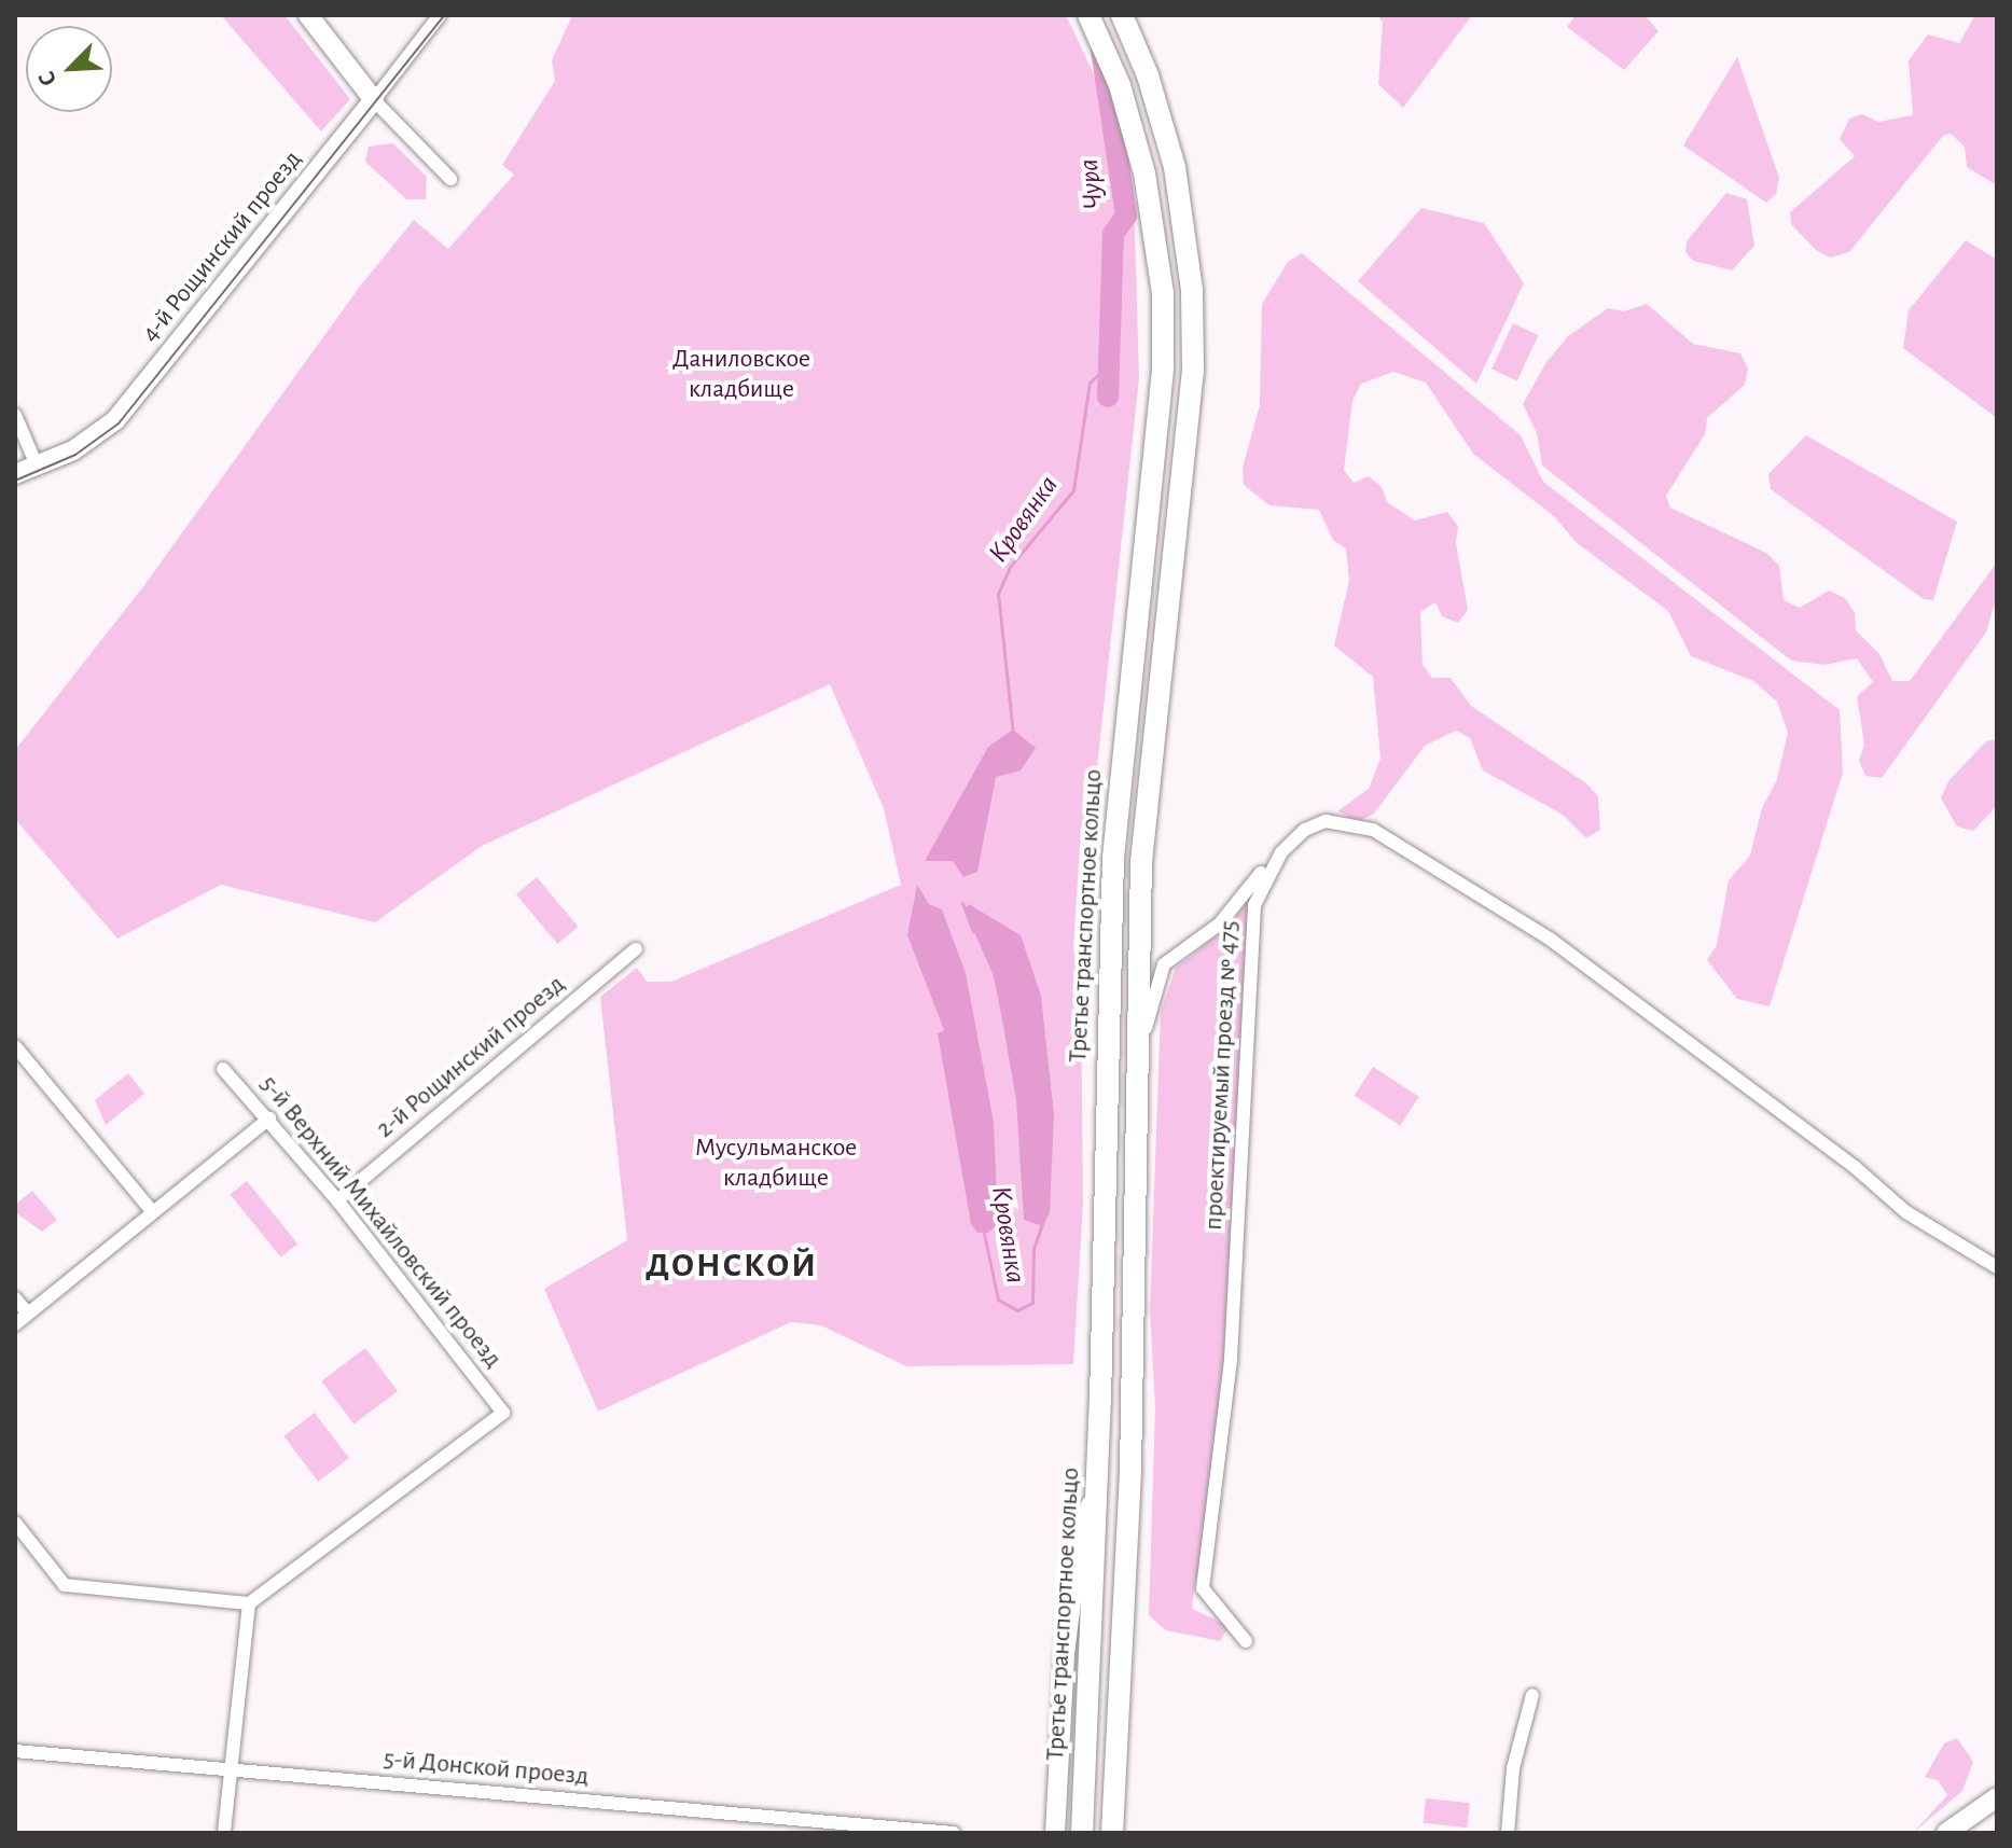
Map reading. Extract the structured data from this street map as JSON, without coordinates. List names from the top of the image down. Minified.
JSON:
{"streets":{"main road":["Третье транспортное кольцо"],"street":["4-й Рощинский проезд","2-й Рощинский проезд","проектируемый проезд № 475","5-й Верхний Михайловский проезд","5-й Донской проезд"]},"crossings":[["2-й Рощинский проезд","5-й Верхний Михайловский проезд"]],"districts":["ДОНСКОЙ"],"water":["Чура","Кровянка"],"parks":["Даниловское кладбище","Мусульманское кладбище"],"north":"bottom left"}
